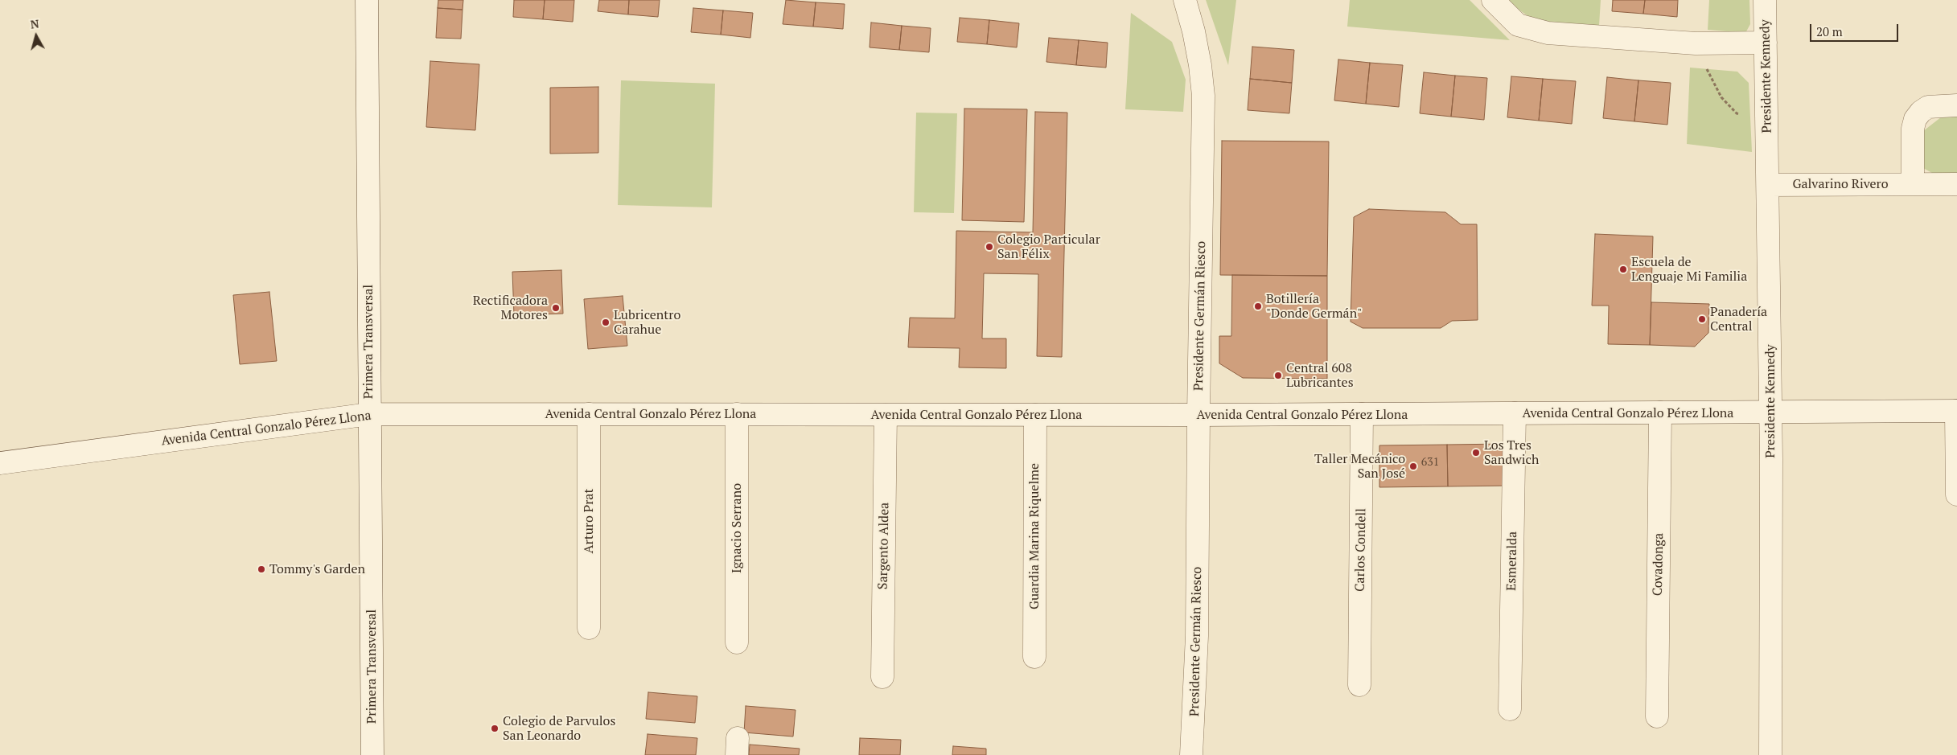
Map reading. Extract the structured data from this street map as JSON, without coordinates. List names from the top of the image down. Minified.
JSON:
{"streets":{"street":["Presidente Kennedy","Galvarino Rivero","Presidente Germán Riesco","Primera Transversal","Avenida Central Gonzalo Pérez Llona","Arturo Prat","Ignacio Serrano","Guardia Marina Riquelme","Sargento Aldea","Carlos Condell","Esmeralda","Covadonga"]},"crossings":[["Presidente Kennedy","Galvarino Rivero"],["Presidente Kennedy","Avenida Central Gonzalo Pérez Llona"],["Presidente Germán Riesco","Avenida Central Gonzalo Pérez Llona"],["Primera Transversal","Avenida Central Gonzalo Pérez Llona"],["Avenida Central Gonzalo Pérez Llona","Arturo Prat"],["Avenida Central Gonzalo Pérez Llona","Ignacio Serrano"],["Avenida Central Gonzalo Pérez Llona","Guardia Marina Riquelme"],["Avenida Central Gonzalo Pérez Llona","Sargento Aldea"],["Avenida Central Gonzalo Pérez Llona","Carlos Condell"],["Avenida Central Gonzalo Pérez Llona","Esmeralda"],["Avenida Central Gonzalo Pérez Llona","Covadonga"]],"places":["Colegio Particular San Félix","Escuela de Lenguaje Mi Familia","Botillería \"Donde Germán\"","Rectificadora Motores","Panadería Central","Lubricentro Carahue","Central 608 Lubricantes","Los Tres Sandwich","Taller Mecánico San José","Tommy's Garden","Colegio de Parvulos San Leonardo"],"house_numbers":["631"],"scale_bar":"20 m","north":"top"}
